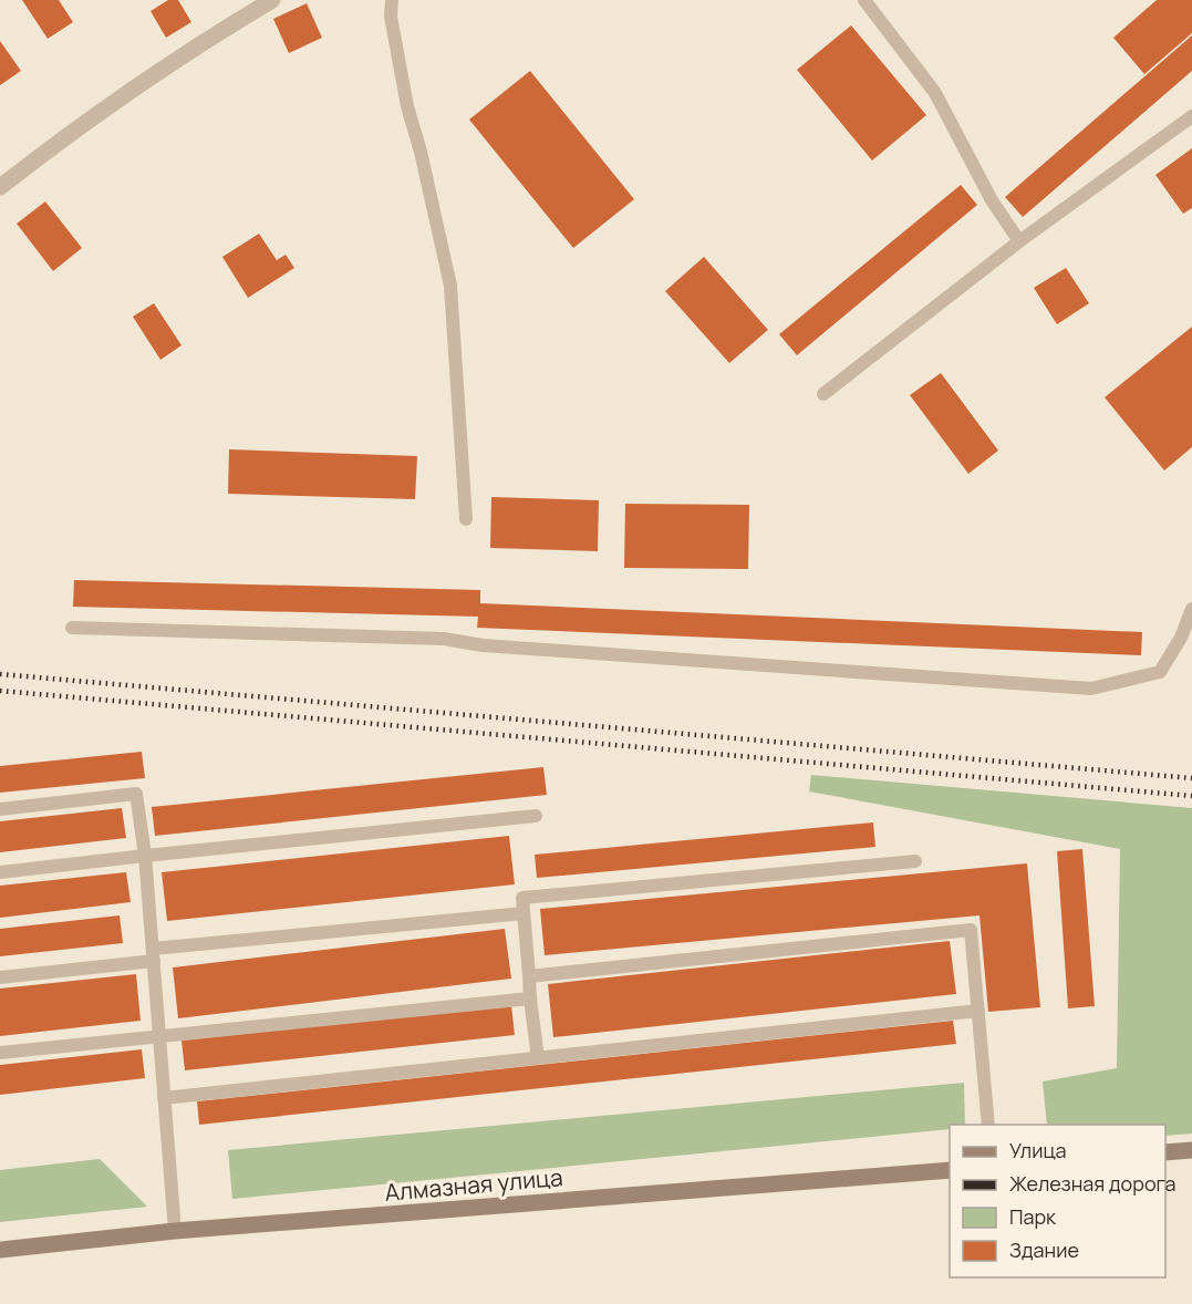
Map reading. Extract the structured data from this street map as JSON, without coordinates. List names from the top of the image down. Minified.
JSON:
{"streets":{"street":["Алмазная улица"]},"legend":["Улица","Железная дорога","Парк","Здание"]}
